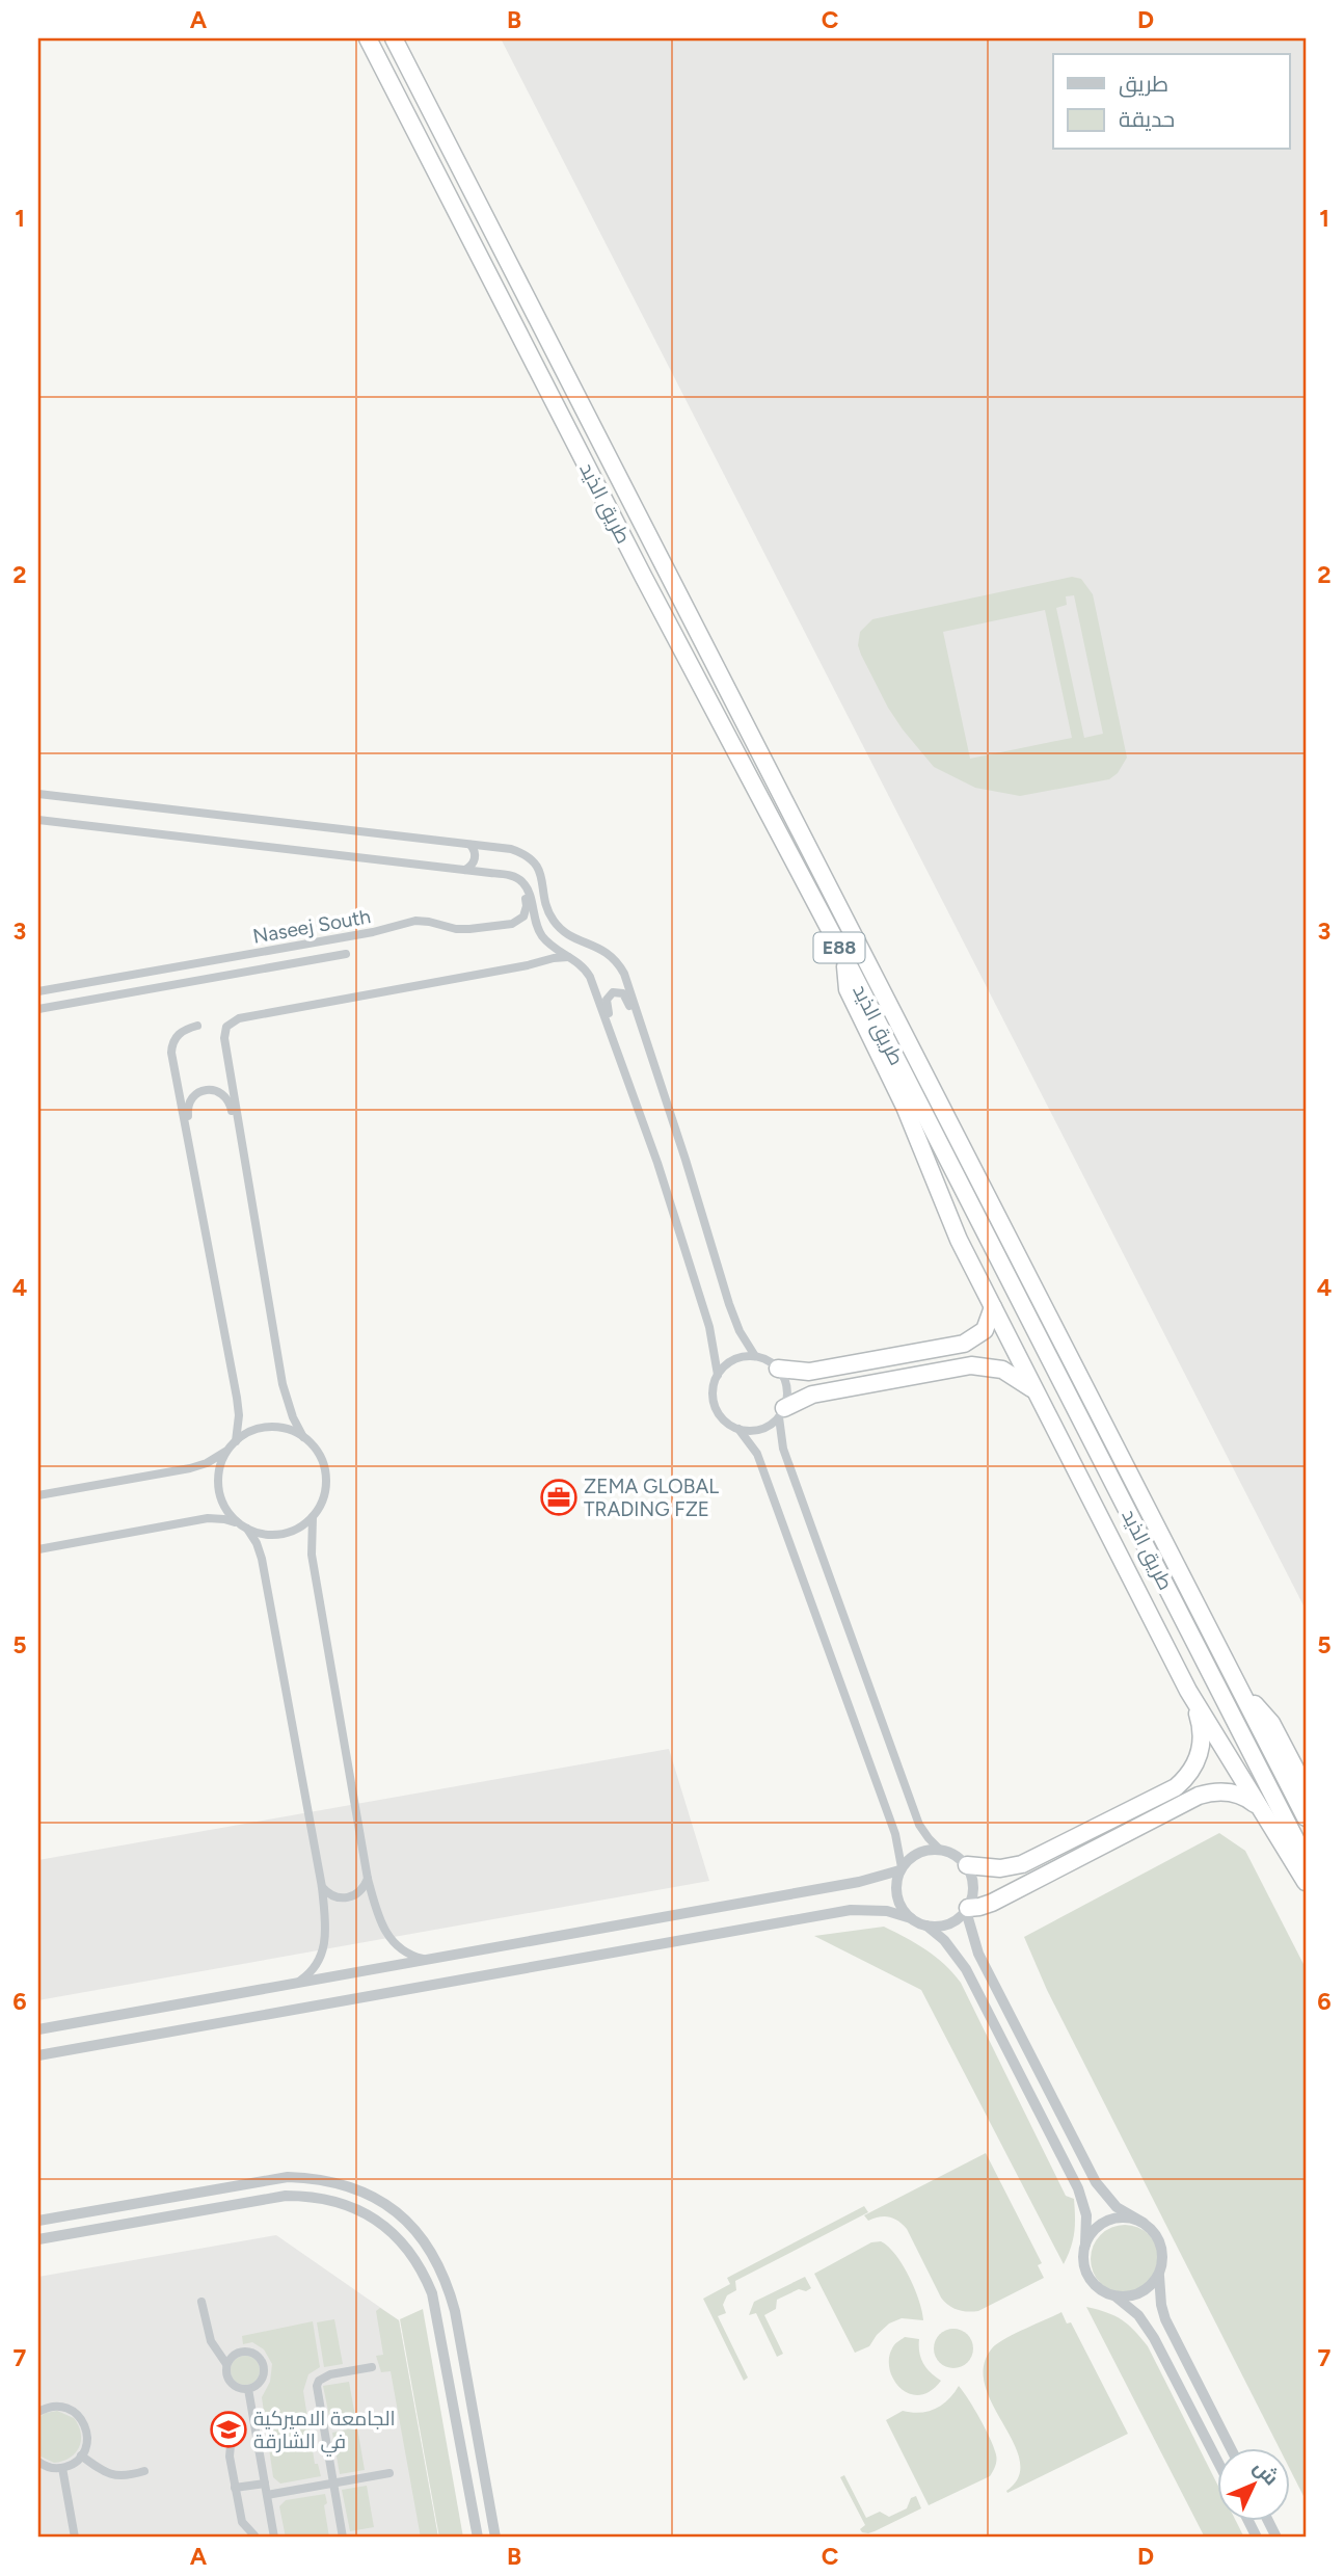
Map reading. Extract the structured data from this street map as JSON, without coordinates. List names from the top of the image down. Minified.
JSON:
{"streets":{"highway":["طريق الذيد","E88"],"street":["Naseej South"]},"places":{"office":["ZEMA GLOBAL TRADING FZE"],"school or university":["الجامعة الاميركية في الشارقة"]},"legend":["طريق","حديقة"],"north":"top right","grid":{"columns":["A","B","C","D"],"rows":["1","2","3","4","5","6","7"]}}
